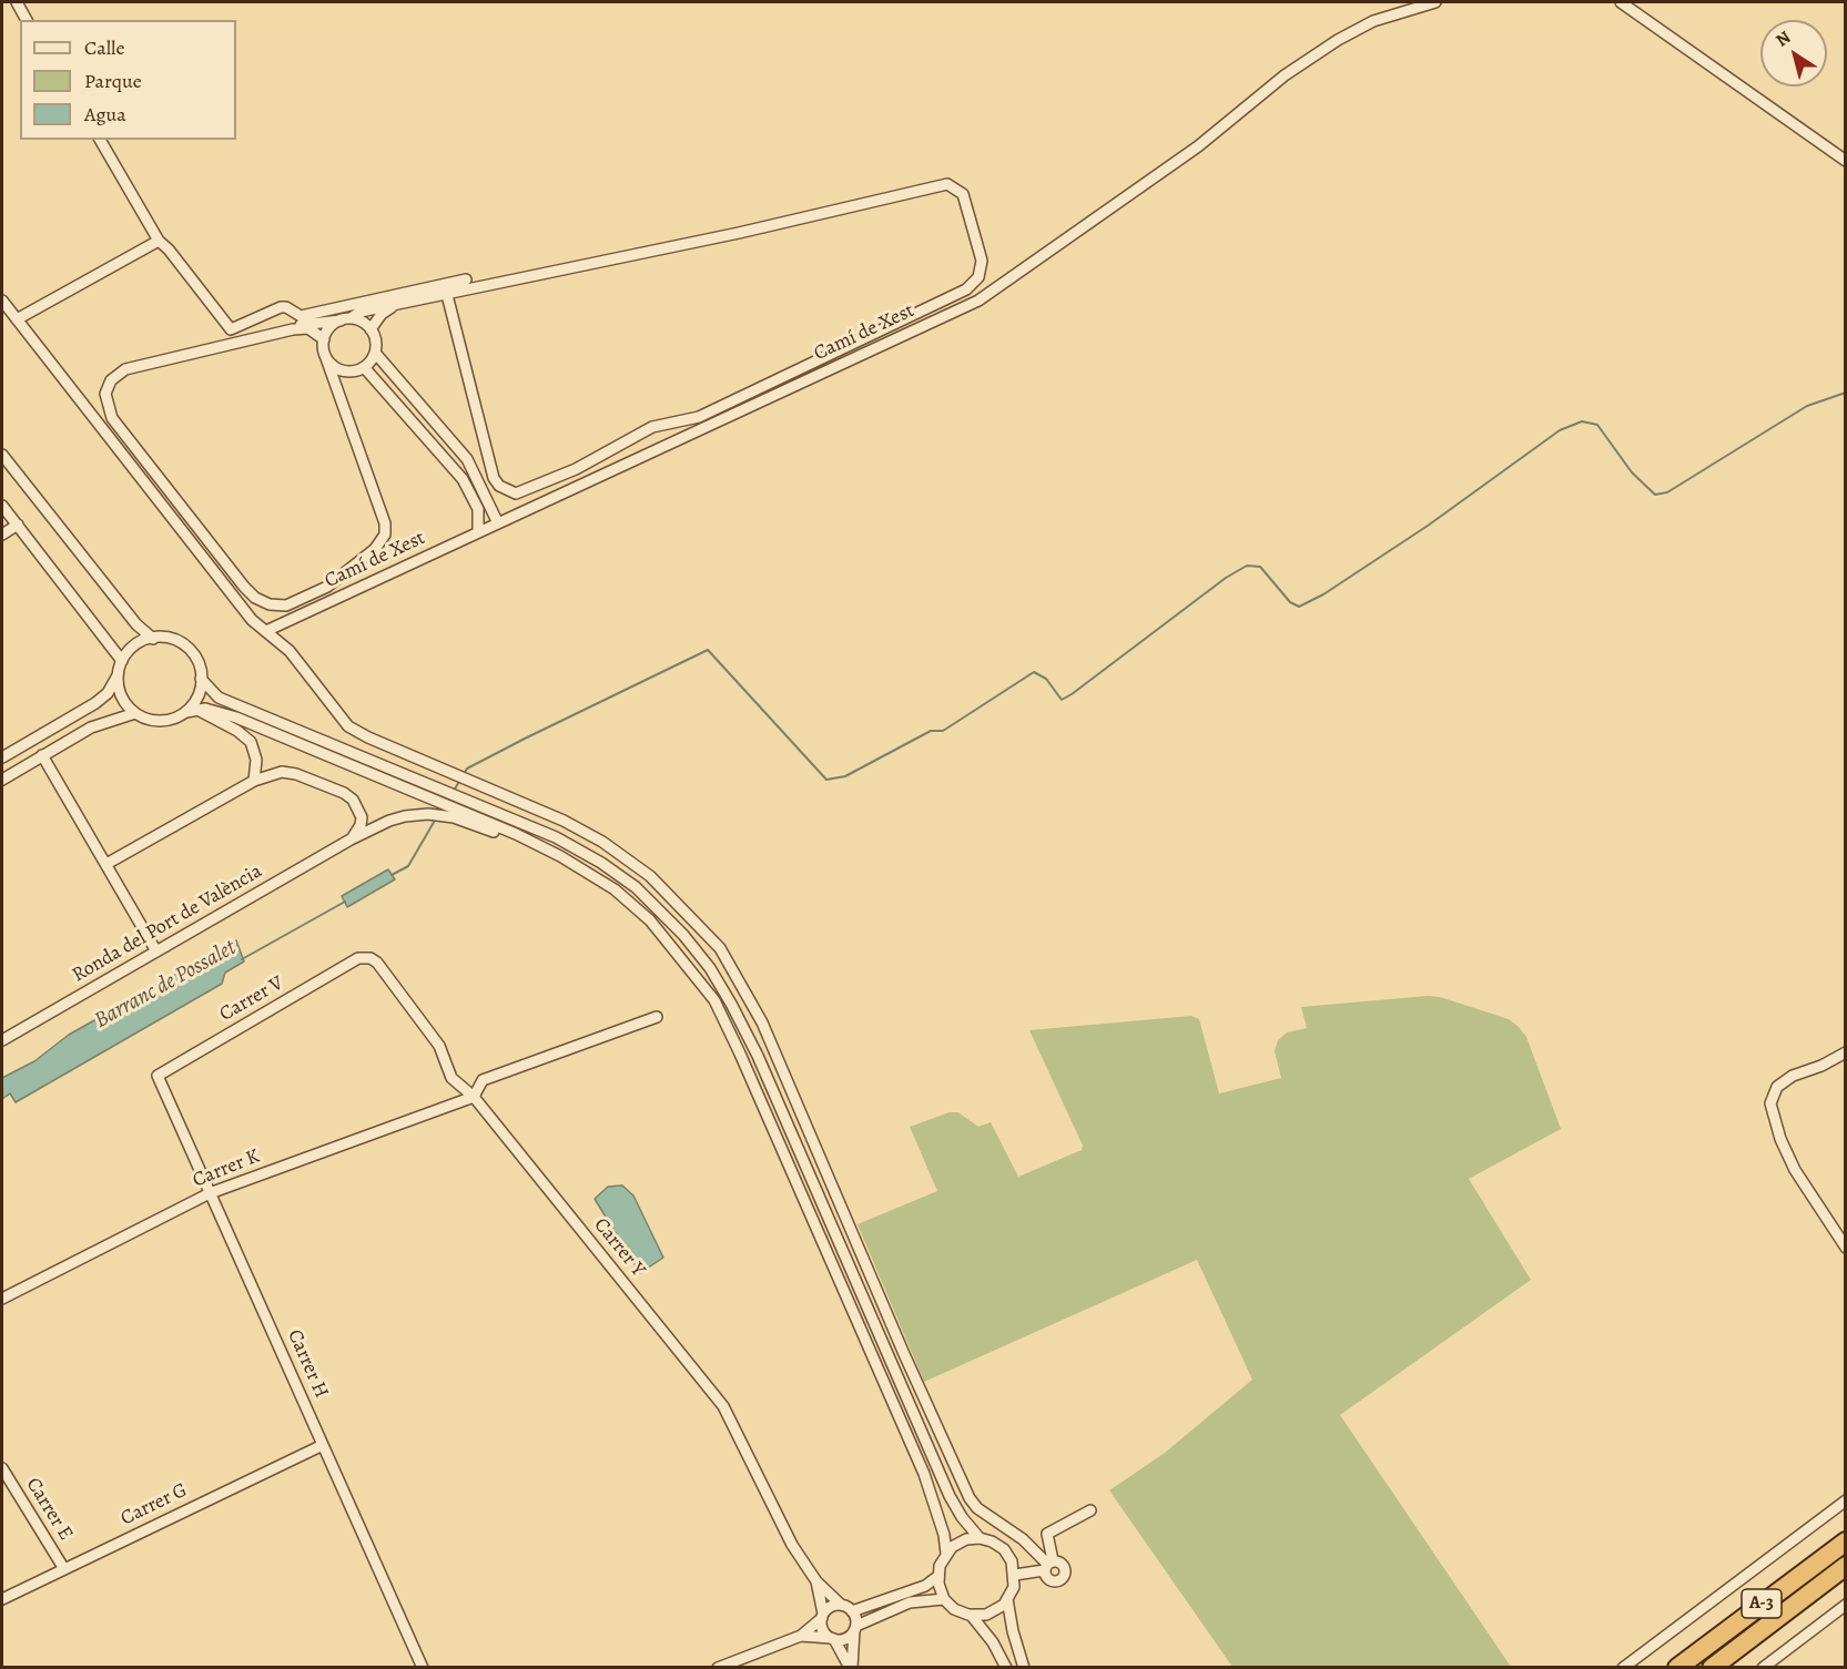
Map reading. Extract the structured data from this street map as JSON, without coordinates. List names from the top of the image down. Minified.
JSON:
{"streets":{"highway":["A-3"],"street":["Camí de Xest","Ronda del Port de València","Carrer V","Carrer K","Carrer Y","Carrer H","Carrer G","Carrer E"]},"crossings":[["Carrer V","Carrer Y"],["Carrer V","Carrer H"],["Carrer K","Carrer Y"],["Carrer K","Carrer H"],["Carrer H","Carrer G"],["Carrer G","Carrer E"]],"water":["Barranc de Possalet"],"legend":["Calle","Parque","Agua"],"north":"top left"}
